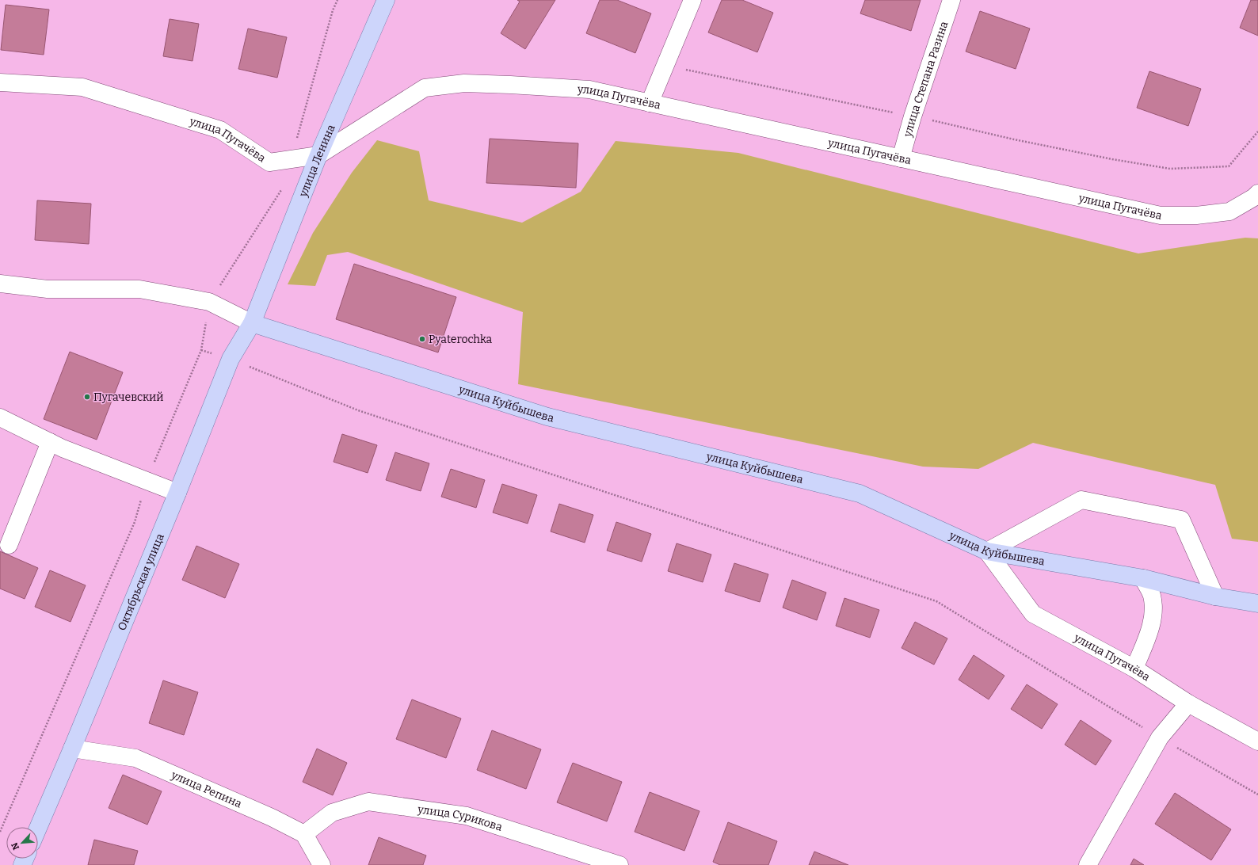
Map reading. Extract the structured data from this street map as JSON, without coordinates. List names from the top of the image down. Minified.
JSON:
{"streets":{"main road":["улица Ленина","улица Куйбышева","Октябрьская улица"],"street":["улица Степана Разина","улица Пугачёва","улица Репина","улица Сурикова"]},"crossings":[["улица Степана Разина","улица Пугачёва"],["улица Пугачёва","улица Ленина"],["улица Пугачёва","улица Куйбышева"],["улица Ленина","улица Куйбышева"],["улица Ленина","Октябрьская улица"],["улица Куйбышева","Октябрьская улица"],["Октябрьская улица","улица Репина"],["улица Репина","улица Сурикова"]],"places":["Pyaterochka","Пугачевский"],"north":"bottom left"}
